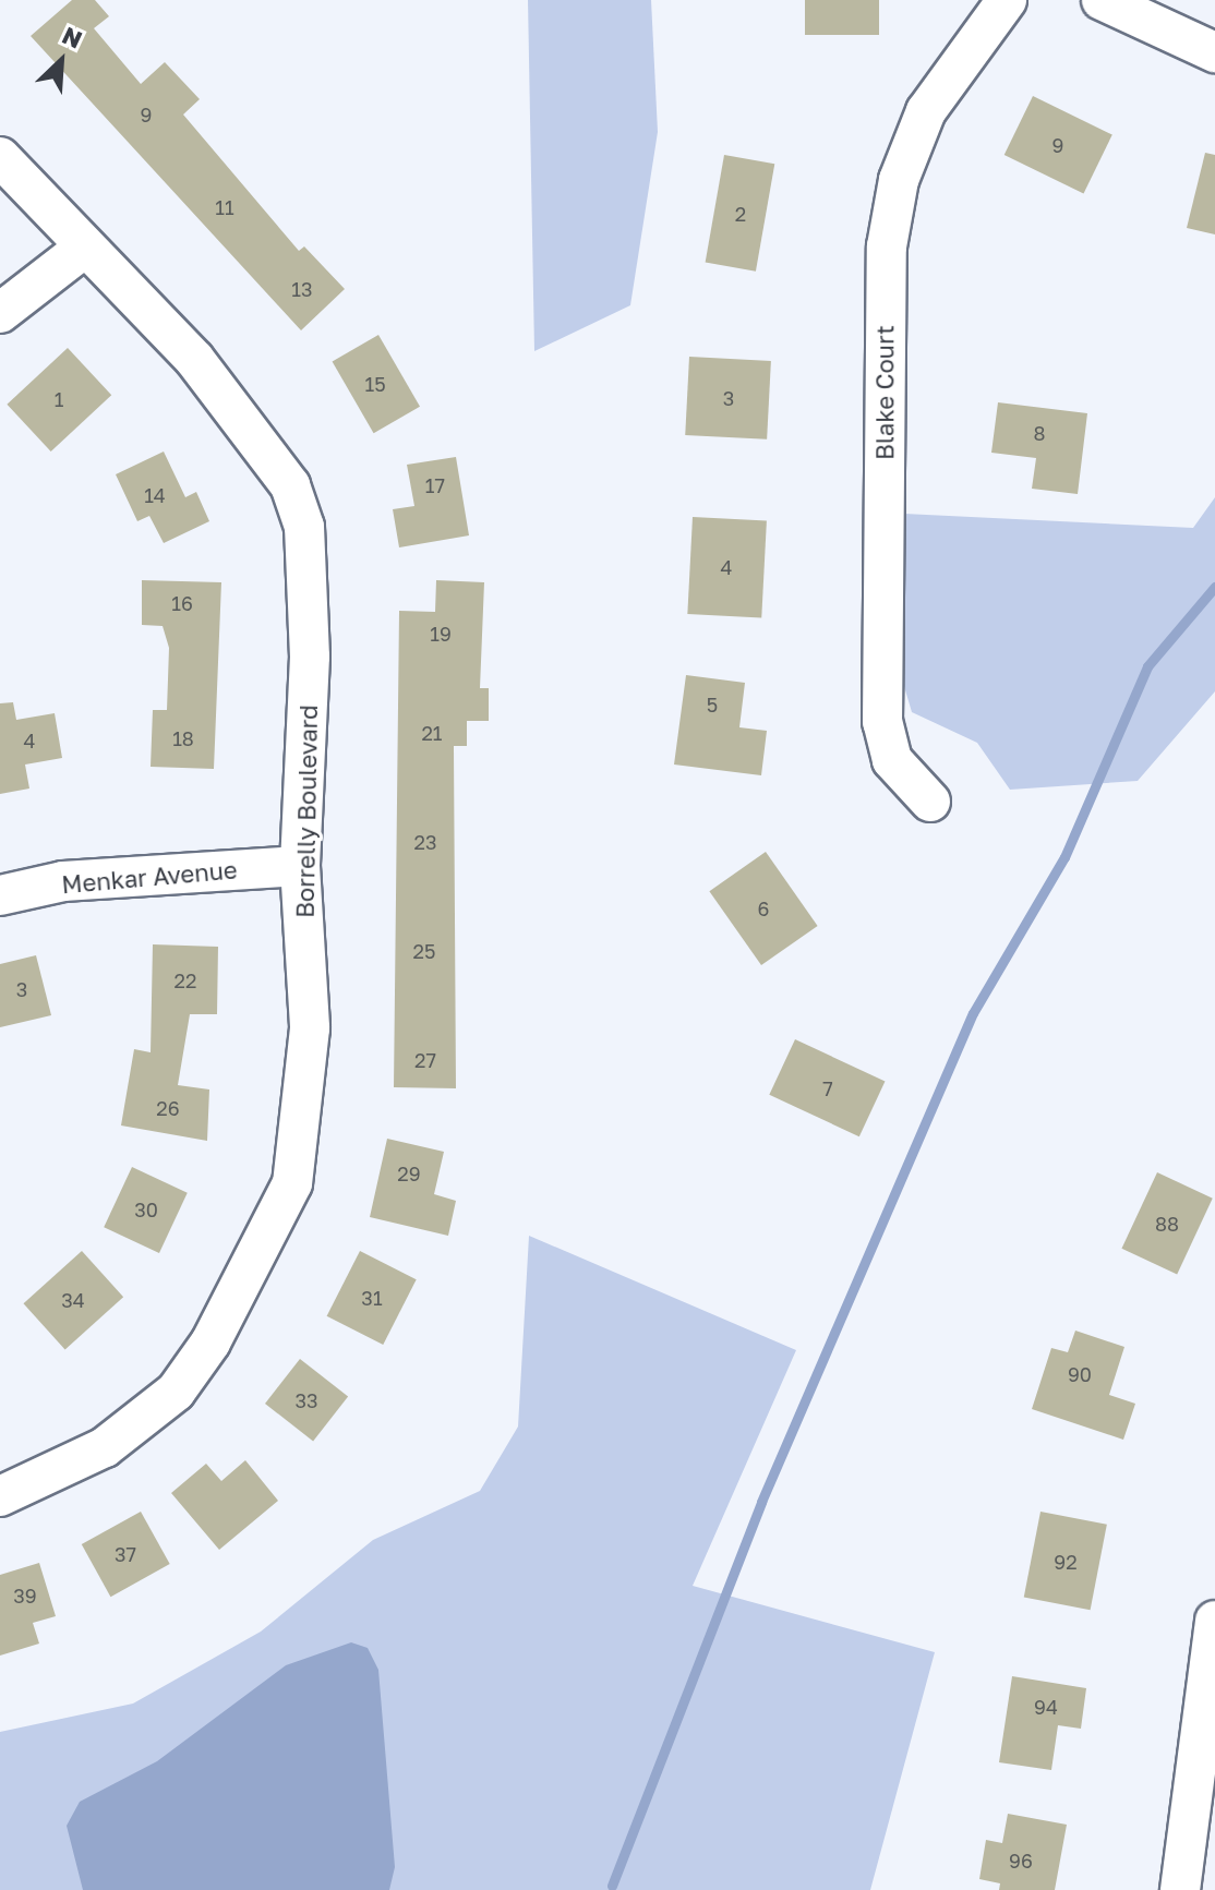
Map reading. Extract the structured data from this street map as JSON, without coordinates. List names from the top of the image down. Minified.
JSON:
{"streets":{"street":["Blake Court","Borrelly Boulevard","Menkar Avenue"]},"crossings":[["Borrelly Boulevard","Menkar Avenue"]],"house_numbers":["9","9","11","2","13","15","3","1","8","17","14","4","16","19","5","21","18","4","23","6","25","22","3","27","7","26","29","30","88","31","34","90","33","37","92","39","94","96"],"north":"top right"}
